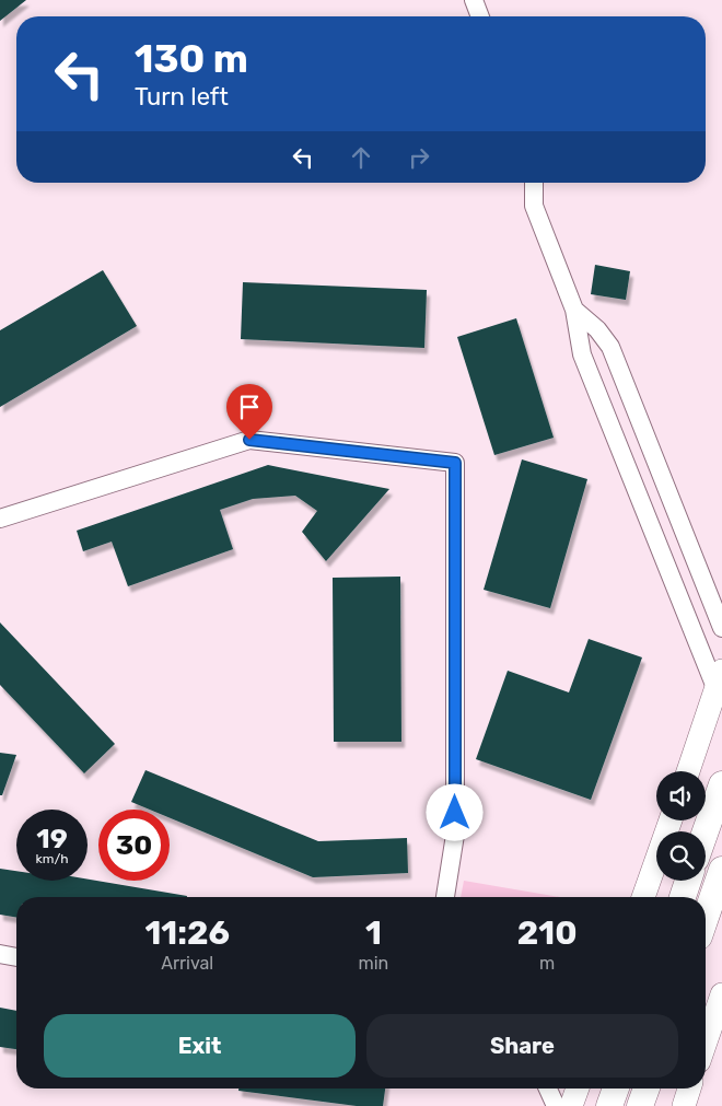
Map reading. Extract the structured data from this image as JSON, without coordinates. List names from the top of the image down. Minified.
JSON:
{"page":{"turn":["130 m","Turn left"],"speed":"19 km/h","limit":"30","eta":["11:26","Arrival","1","min","210","m"],"buttons":["Exit","Share"]}}
